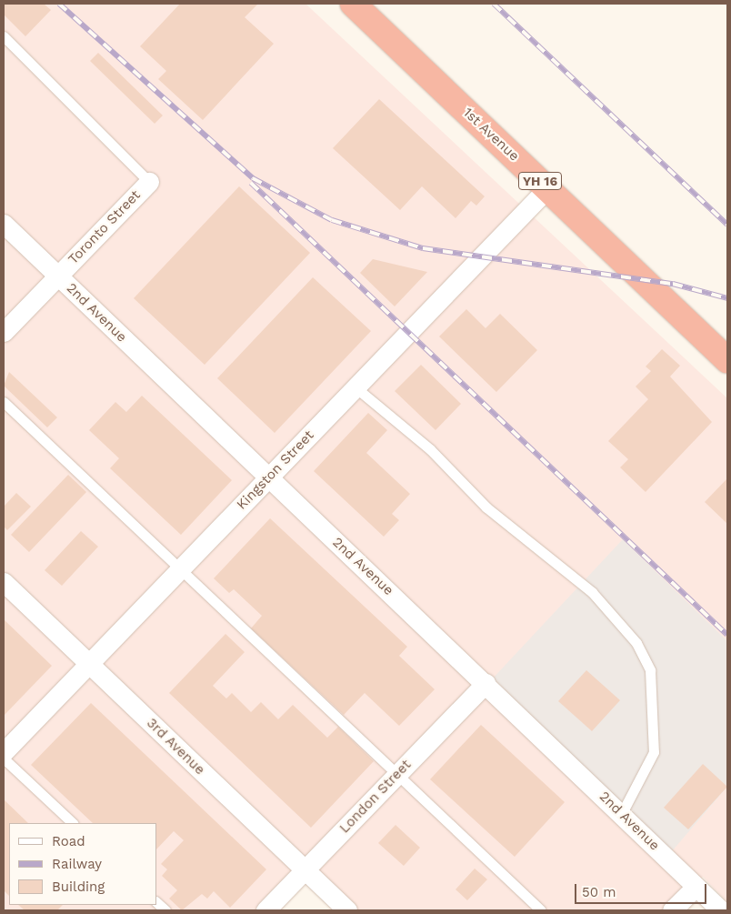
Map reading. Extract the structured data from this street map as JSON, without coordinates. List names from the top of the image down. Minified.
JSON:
{"streets":{"highway":["1st Avenue","YH 16"],"street":["Toronto Street","2nd Avenue","Kingston Street","3rd Avenue","London Street"]},"crossings":[["1st Avenue","Kingston Street"],["Toronto Street","2nd Avenue"],["2nd Avenue","Kingston Street"],["2nd Avenue","London Street"],["Kingston Street","3rd Avenue"],["3rd Avenue","London Street"]],"legend":["Road","Railway","Building"],"scale_bar":"50 m"}
